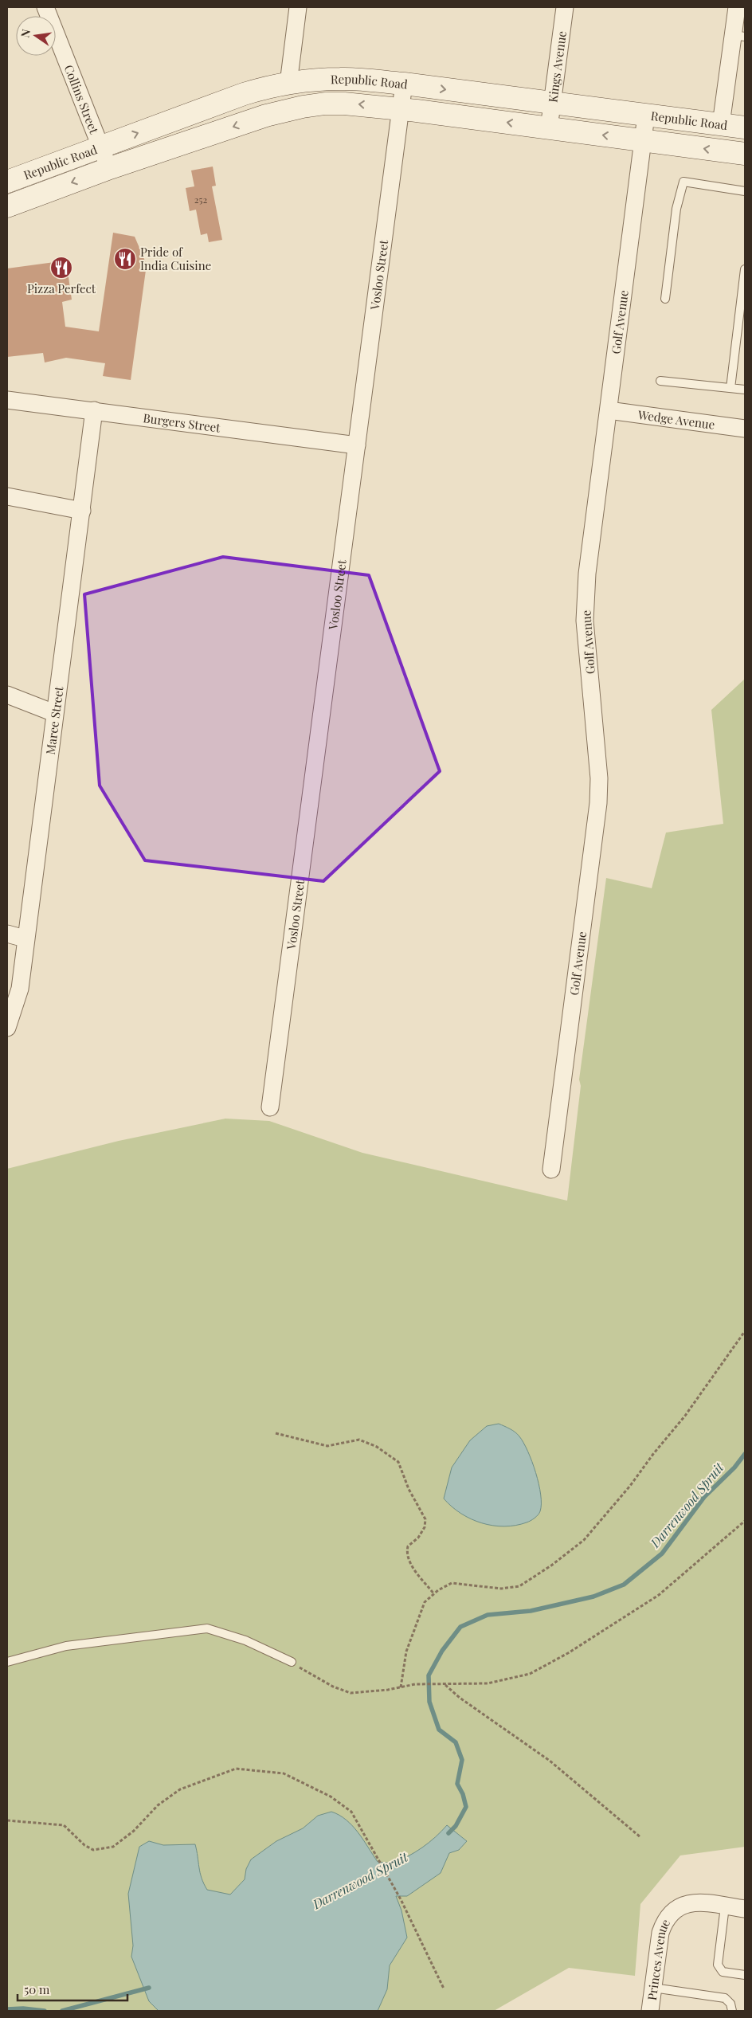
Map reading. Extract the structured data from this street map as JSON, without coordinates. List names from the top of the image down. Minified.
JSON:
{"streets":{"main road":["Republic Road"],"street":["Kings Avenue","Collins Street","Vosloo Street","Golf Avenue","Wedge Avenue","Burgers Street","Maree Street","Princes Avenue"]},"crossings":[["Kings Avenue","Republic Road"],["Republic Road","Collins Street"],["Republic Road","Vosloo Street"],["Republic Road","Golf Avenue"],["Vosloo Street","Burgers Street"],["Golf Avenue","Wedge Avenue"],["Burgers Street","Maree Street"]],"water":["Darrenwood Spruit"],"places":{"restaurant":["Pride of India Cuisine","Pizza Perfect"]},"house_numbers":["252"],"scale_bar":"50 m","north":"left"}
